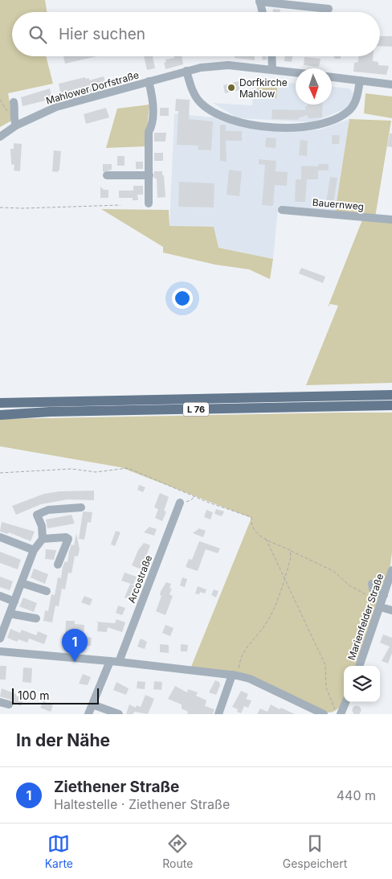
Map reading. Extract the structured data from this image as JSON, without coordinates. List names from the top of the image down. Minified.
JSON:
{"streets":{"main road":["L 76"],"street":["Mahlower Dorfstraße","Bauernweg","Arcostraße","Marienfelder Straße"]},"places":["Dorfkirche Mahlow"],"scale_bar":"100 m","north":"bottom","page":{"search":"Hier suchen","pins":"1","scale":"100 m","heading":"In der Nähe","list":[{"mark":"1","name":"Ziethener Straße","note":"Haltestelle · Ziethener Straße","value":"440 m"}],"nav":["Karte","Route","Gespeichert"]}}
